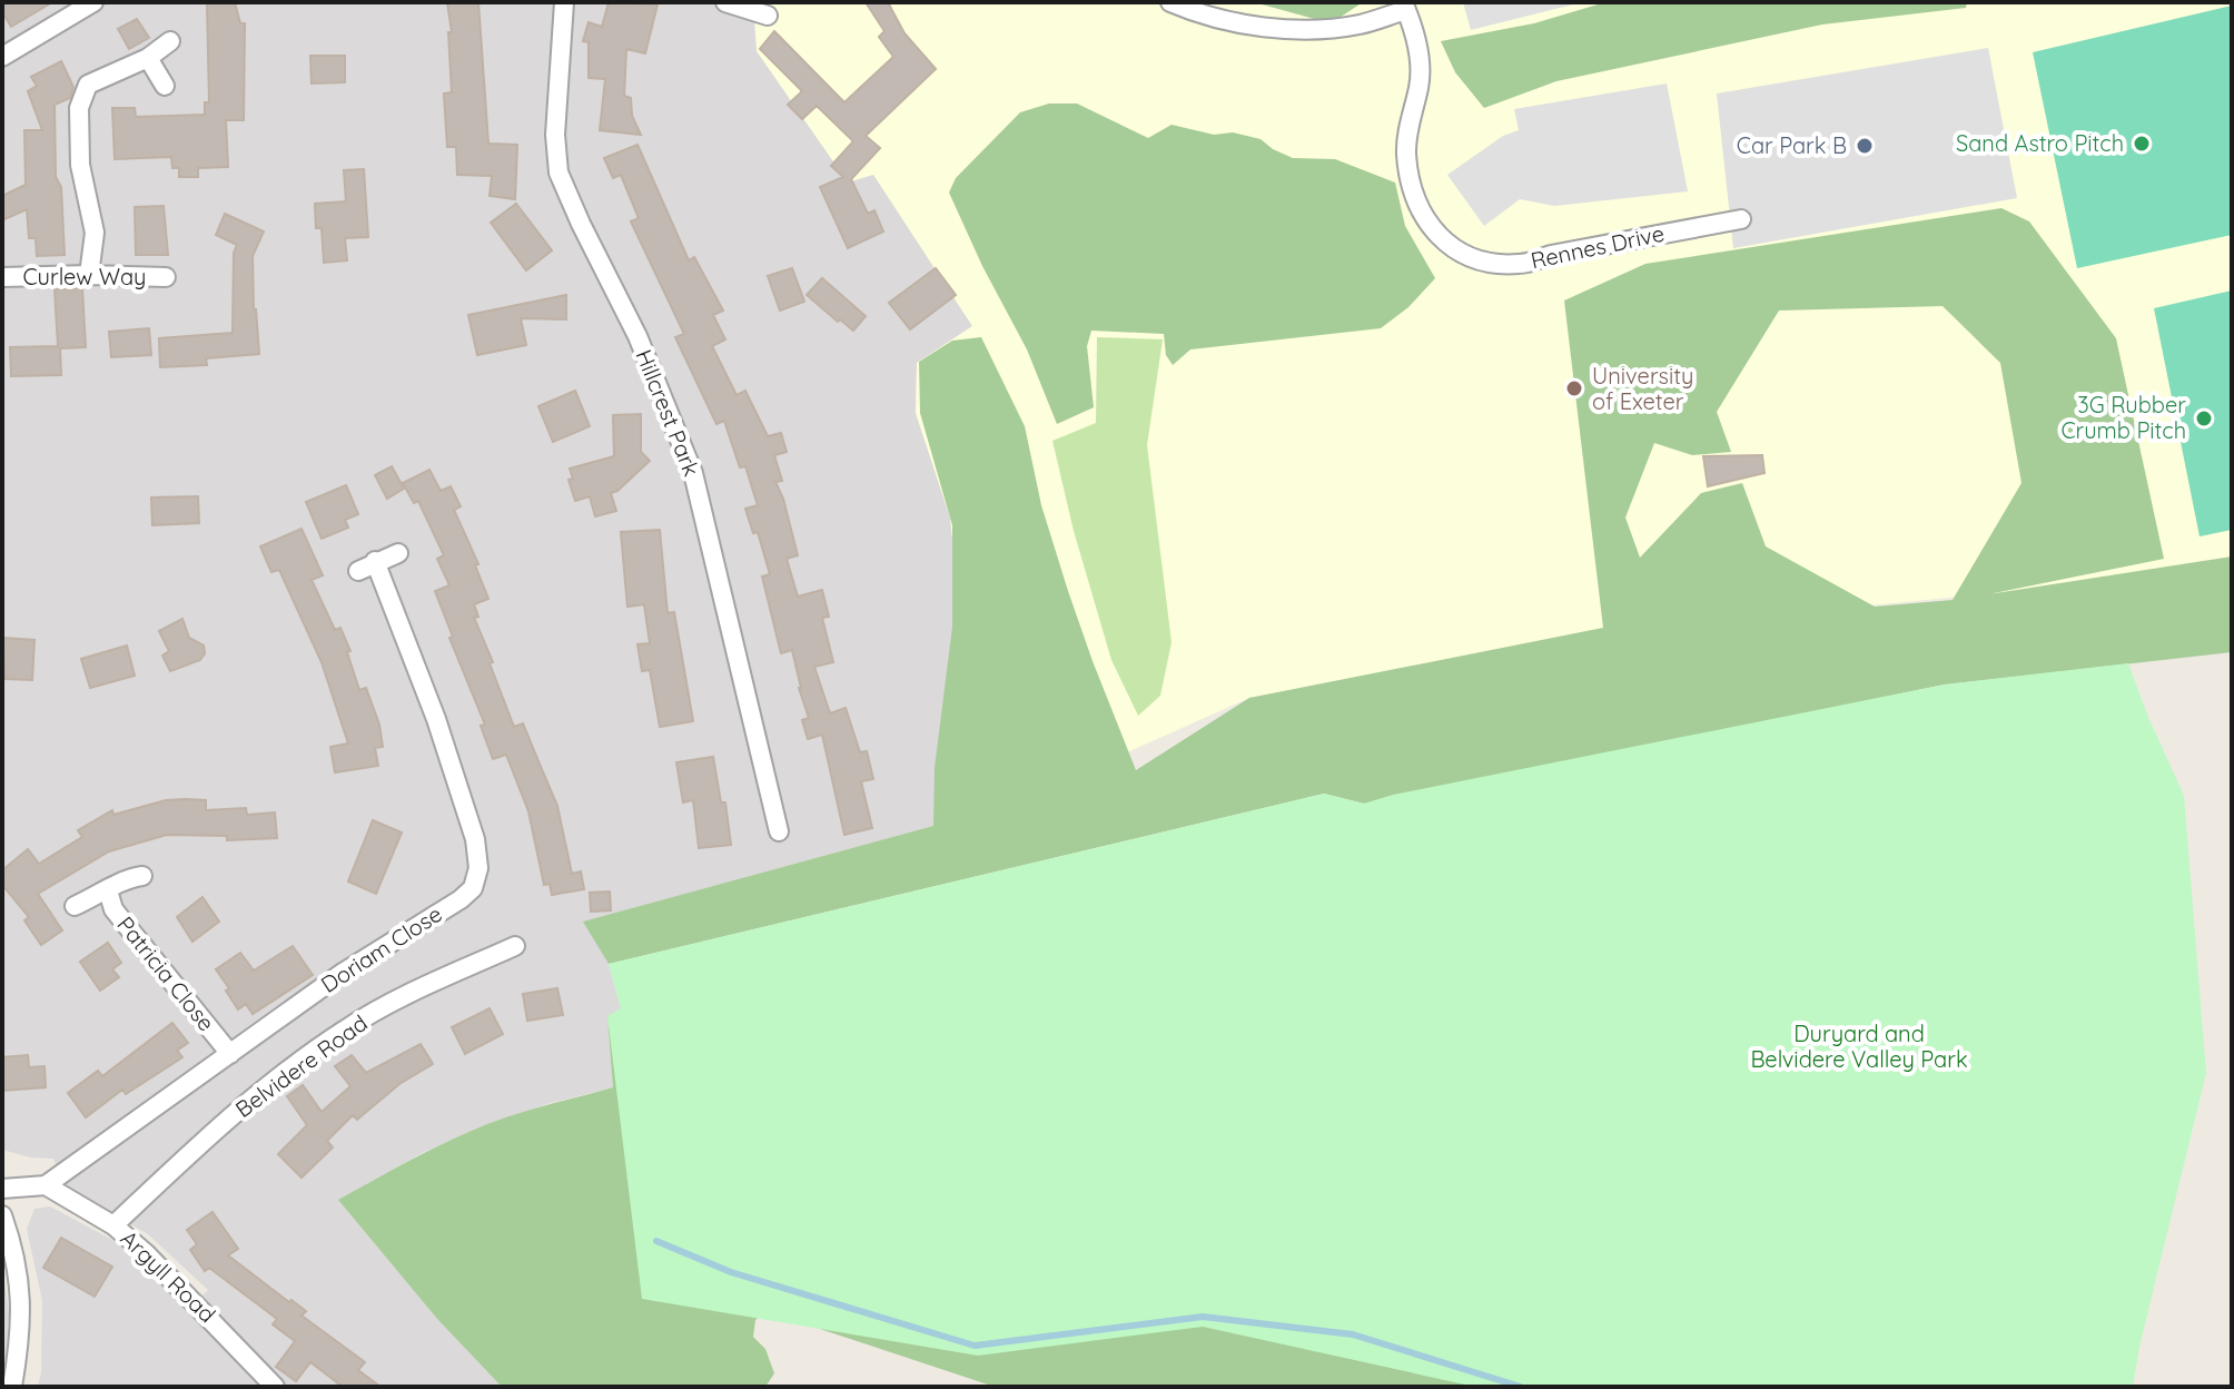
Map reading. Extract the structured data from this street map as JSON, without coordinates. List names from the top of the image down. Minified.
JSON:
{"streets":{"street":["Rennes Drive","Curlew Way","Hillcrest Park","Doriam Close","Patricia Close","Belvidere Road","Argyll Road"]},"crossings":[["Doriam Close","Patricia Close"],["Doriam Close","Argyll Road"],["Belvidere Road","Argyll Road"]],"parks":["Duryard and Belvidere Valley Park"],"places":["Sand Astro Pitch","Car Park B","University of Exeter","3G Rubber Crumb Pitch"]}
